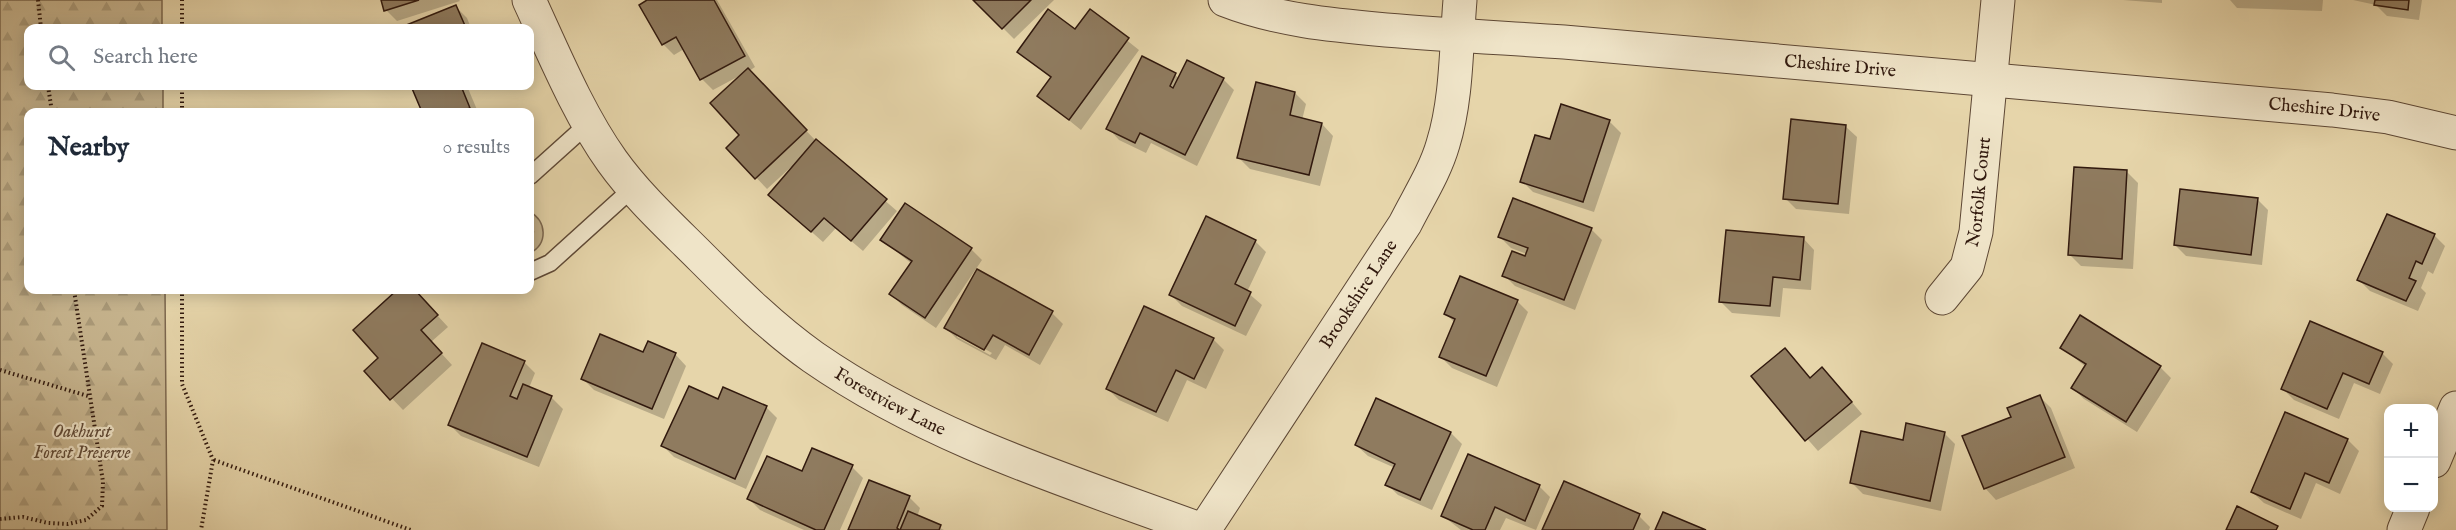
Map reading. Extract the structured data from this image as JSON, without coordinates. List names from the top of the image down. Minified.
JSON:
{"streets":{"street":["Cheshire Drive","Norfolk Court","Brookshire Lane","Forestview Lane"]},"crossings":[["Cheshire Drive","Norfolk Court"],["Cheshire Drive","Brookshire Lane"],["Brookshire Lane","Forestview Lane"]],"parks":["Oakhurst Forest Preserve"],"page":{"search":"Search here","heading":["Nearby","0 results"],"map_buttons":["+","−"]}}
